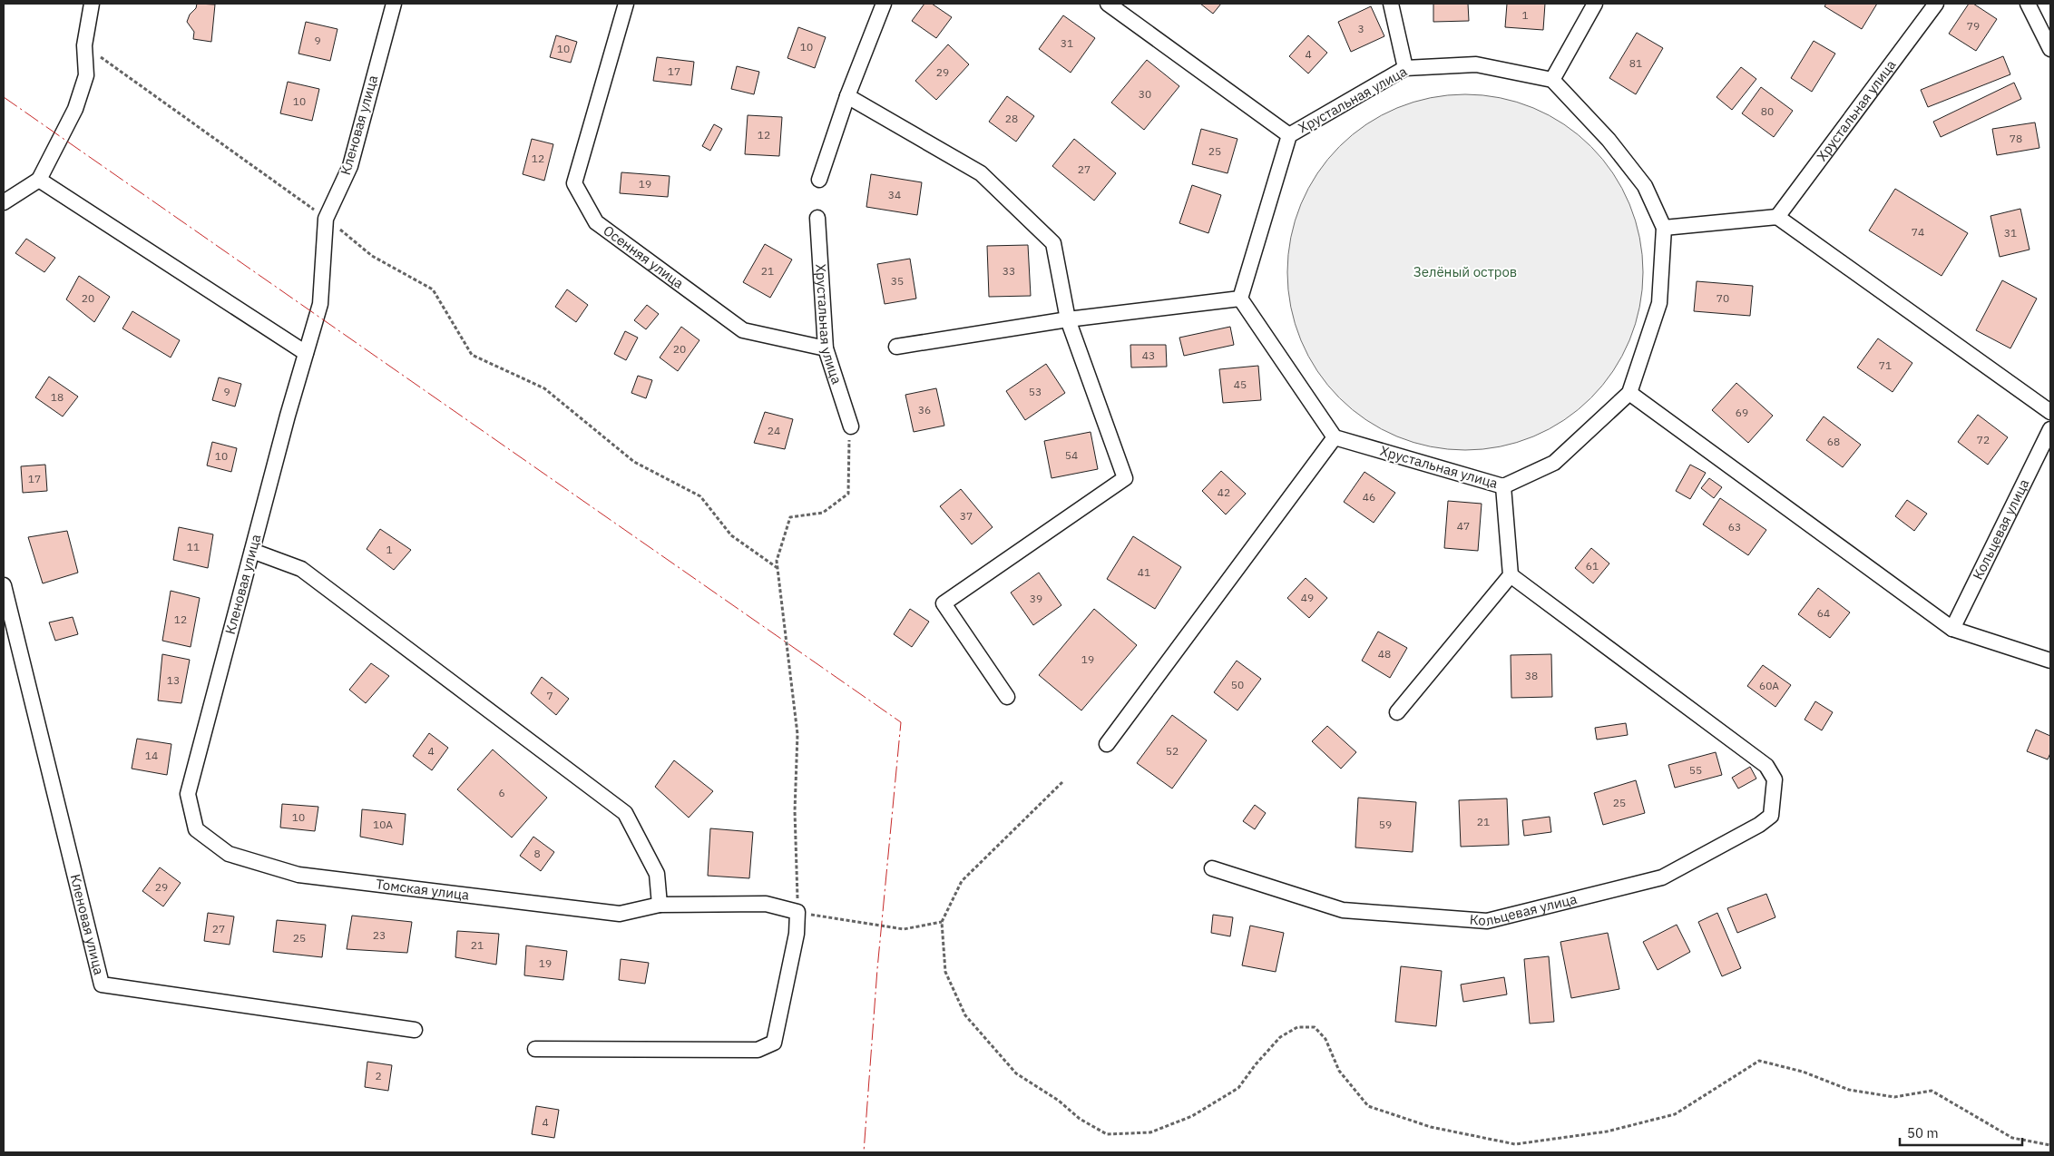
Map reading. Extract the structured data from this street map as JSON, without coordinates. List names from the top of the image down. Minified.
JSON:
{"streets":{"street":["Хрустальная улица","Кленовая улица","Осенняя улица","Кольцевая улица","Томская улица"]},"crossings":[["Хрустальная улица","Осенняя улица"],["Кленовая улица","Томская улица"]],"parks":["Зелёный остров"],"house_numbers":["1","79","3","9","31","10","10","4","81","17","29","30","10","80","28","12","78","25","12","27","19","34","74","31","21","33","35","20","70","20","43","71","45","9","53","18","36","69","24","72","68","54","10","17","42","46","37","47","63","11","1","61","41","49","39","64","12","48","19","38","13","50","60А","7","4","52","14","55","6","25","10","21","10А","59","8","29","27","23","25","21","19","2","4"],"scale_bar":"50 m"}
